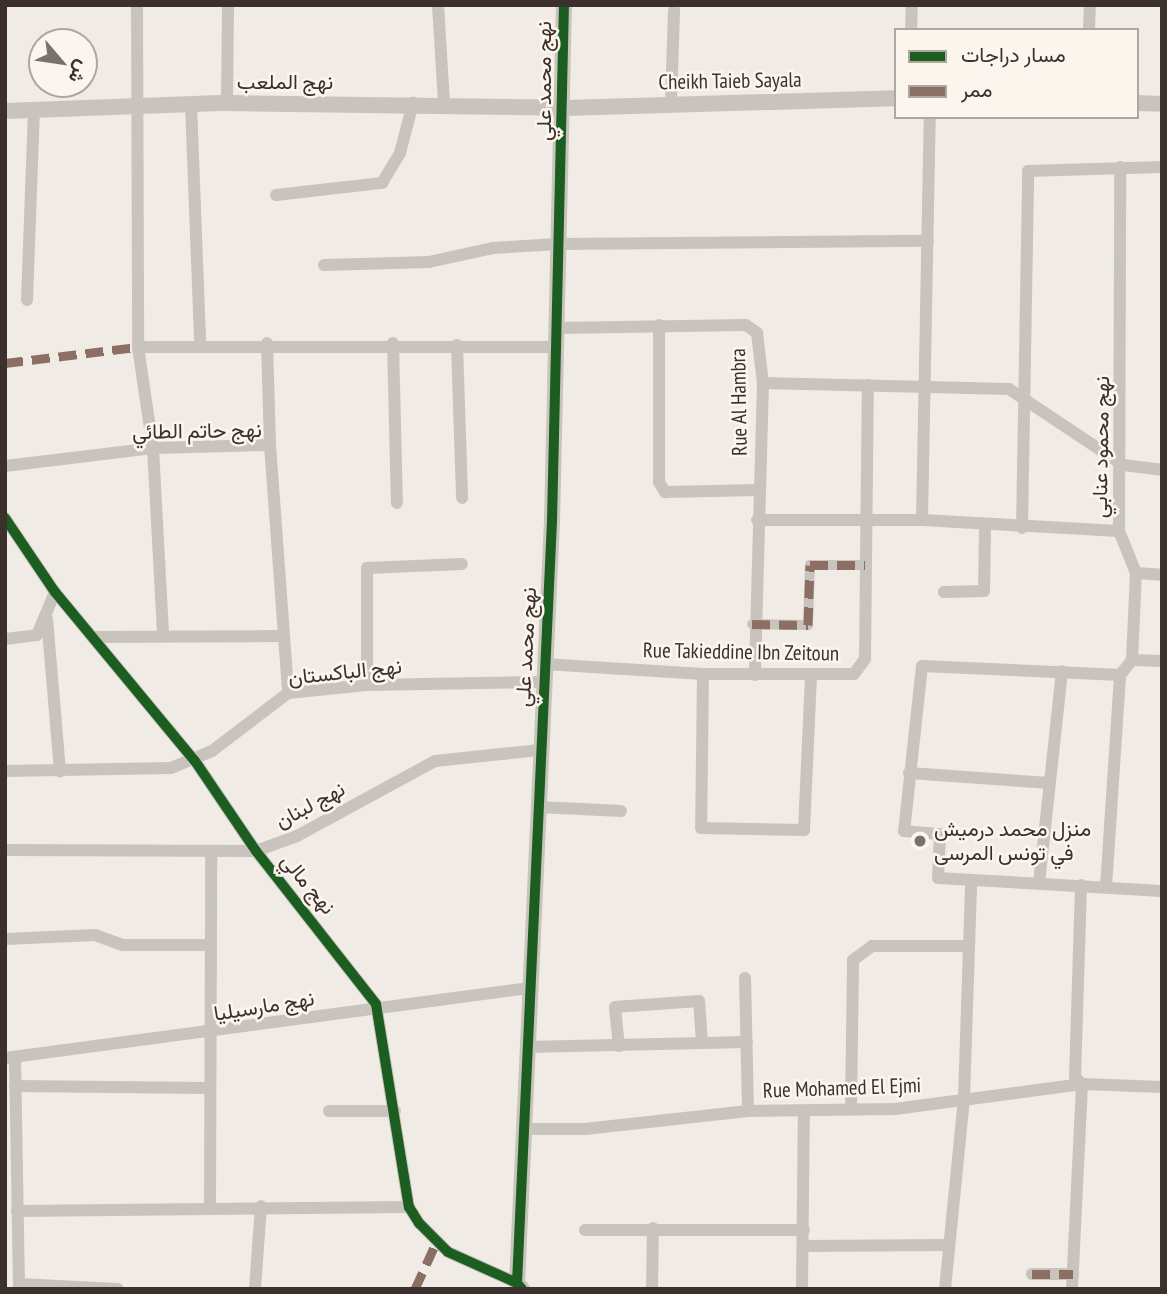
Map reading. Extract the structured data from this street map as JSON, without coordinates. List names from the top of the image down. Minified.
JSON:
{"streets":{"street":["نهج محمد علي","Cheikh Taieb Sayala","نهج الملعب","Rue Al Hambra","نهج حاتم الطائي","نهج محمود عنابي","Rue Takieddine Ibn Zeitoun","نهج الباكستان","نهج لبنان","نهج مالي","نهج مارسيليا","Rue Mohamed El Ejmi"]},"crossings":[["نهج محمد علي","Cheikh Taieb Sayala"],["نهج محمد علي","نهج الملعب"],["نهج محمد علي","Rue Al Hambra"],["نهج محمد علي","Rue Takieddine Ibn Zeitoun"],["نهج محمد علي","نهج الباكستان"],["نهج محمد علي","نهج لبنان"],["نهج محمد علي","نهج مارسيليا"],["نهج محمد علي","Rue Mohamed El Ejmi"],["Cheikh Taieb Sayala","نهج الملعب"],["Rue Al Hambra","Rue Takieddine Ibn Zeitoun"],["نهج حاتم الطائي","نهج الباكستان"],["نهج الباكستان","نهج مالي"],["نهج لبنان","نهج مالي"],["نهج مالي","نهج مارسيليا"]],"places":["منزل محمد درميش في تونس المرسى"],"legend":["مسار دراجات","ممر"],"north":"bottom right"}
